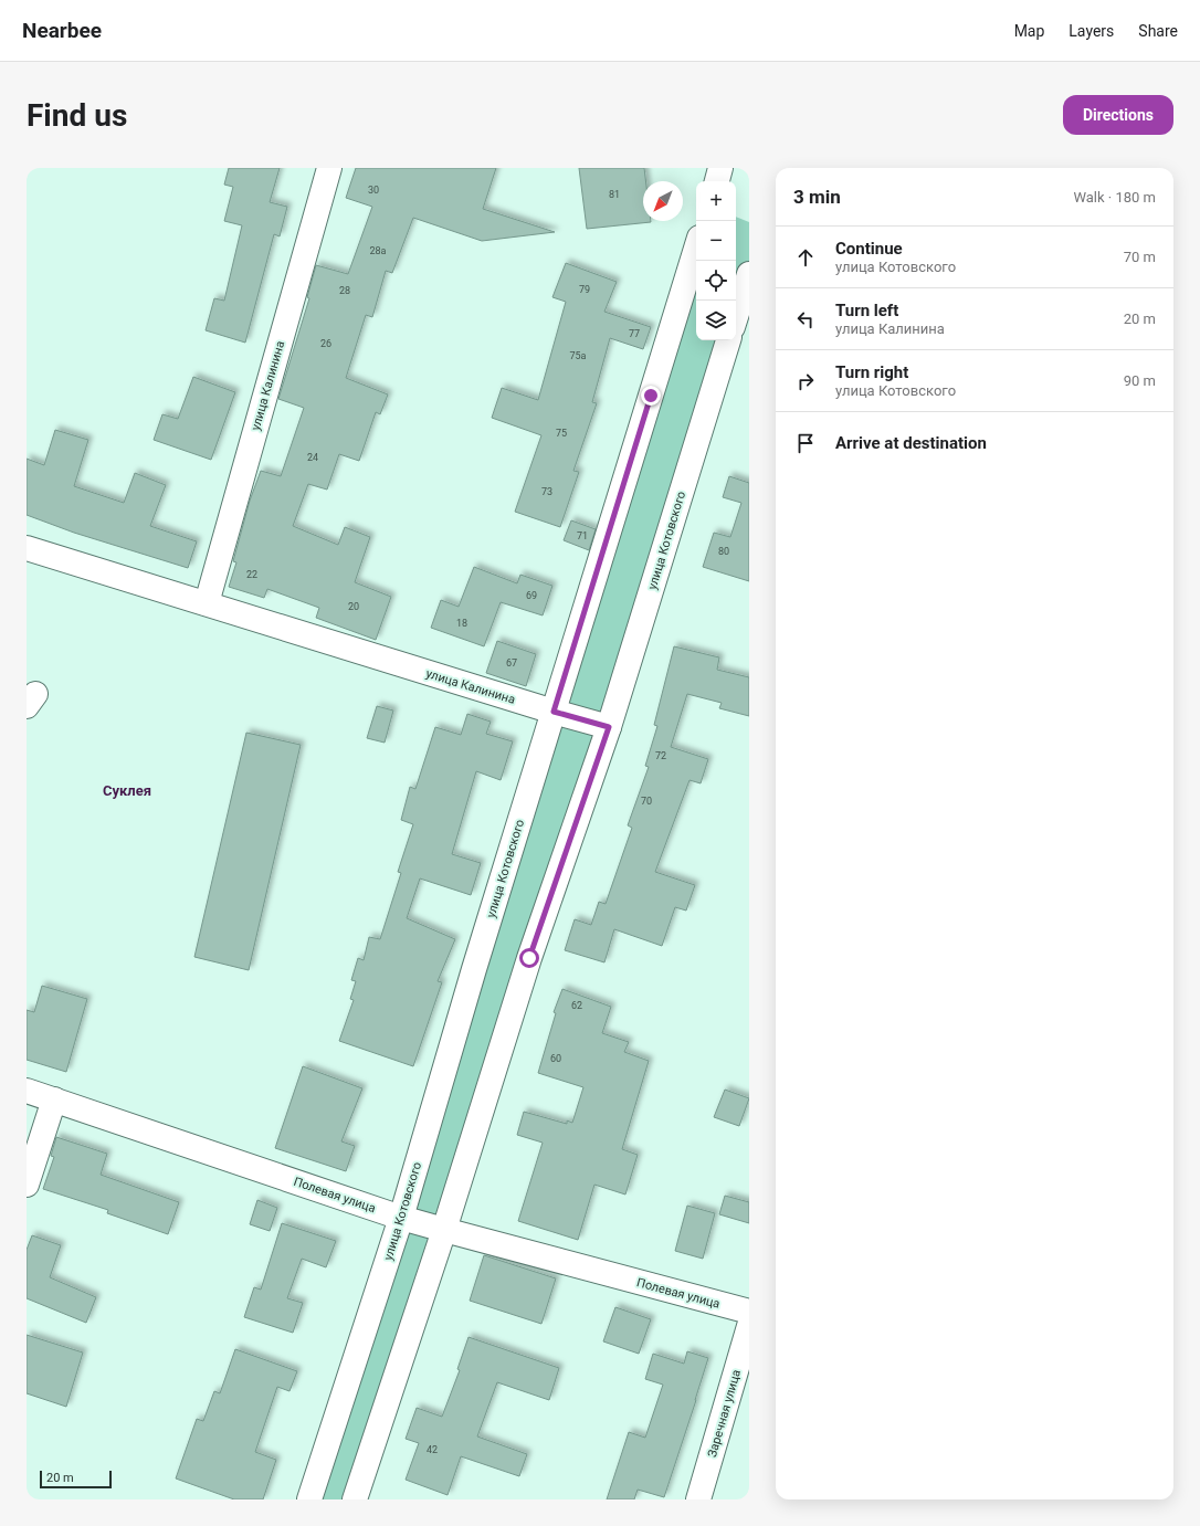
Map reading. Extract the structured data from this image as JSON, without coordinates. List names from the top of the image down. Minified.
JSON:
{"streets":{"street":["улица Калинина","улица Котовского","Полевая улица","Заречная улица"]},"crossings":[["улица Калинина","улица Котовского"],["улица Котовского","Полевая улица"]],"districts":["Суклея"],"house_numbers":["30","81","28а","79","28","77","26","75а","75","24","73","71","80","22","69","20","18","67","72","70","62","60","42"],"scale_bar":"20 m","north":"bottom left","page":{"header":"Nearbee","nav":["Map","Layers","Share"],"buttons":"Directions","title":"Find us","heading":["3 min","Walk · 180 m"],"map_buttons":["+","−"],"list":[["Continue","улица Котовского","70 m"],["Turn left","улица Калинина","20 m"],["Turn right","улица Котовского","90 m"],"Arrive at destination"],"scale":"20 m"}}
